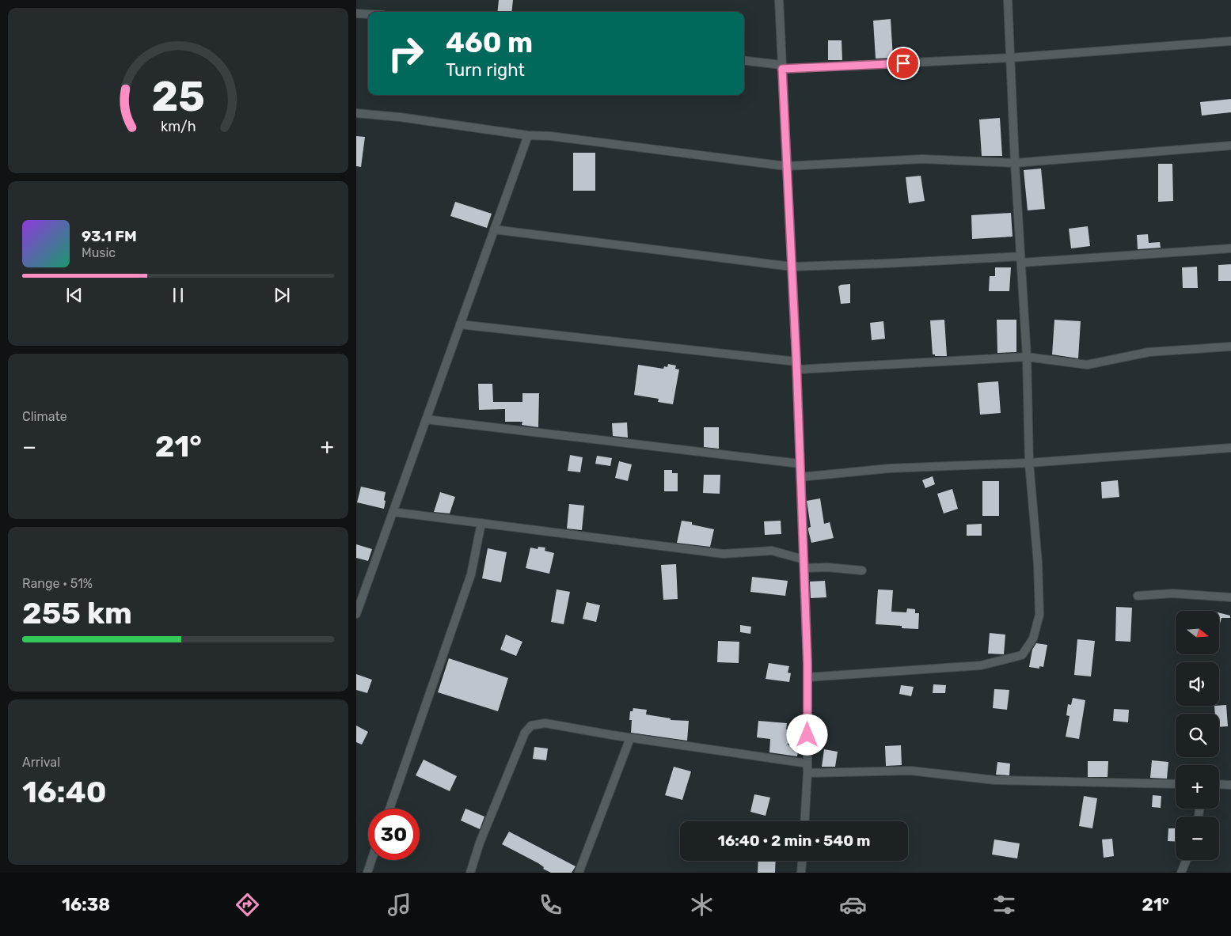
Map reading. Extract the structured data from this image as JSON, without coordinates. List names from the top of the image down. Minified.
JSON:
{"north":"right","page":{"turn":["460 m","Turn right"],"song":["93.1 FM","Music"],"tile":["Climate",["Range · 51%","255 km"],["Arrival","16:40"]],"heat":["−","21°","+"],"map_buttons":["+","−"],"limit":"30","trip":"16:40 · 2 min · 540 m","tabs":["16:38","21°"],"gauge":["25","km/h"]}}
